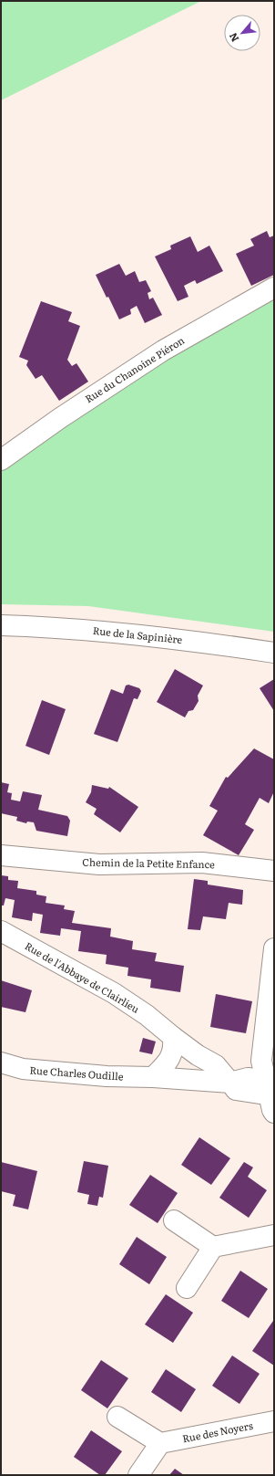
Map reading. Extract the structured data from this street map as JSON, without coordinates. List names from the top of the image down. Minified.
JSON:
{"streets":{"street":["Rue du Chanoine Piéron","Rue de la Sapinière","Chemin de la Petite Enfance","Rue de l'Abbaye de Clairlieu","Rue Charles Oudille","Rue des Noyers"]},"crossings":[["Rue de l'Abbaye de Clairlieu","Rue Charles Oudille"]],"north":"bottom left"}
